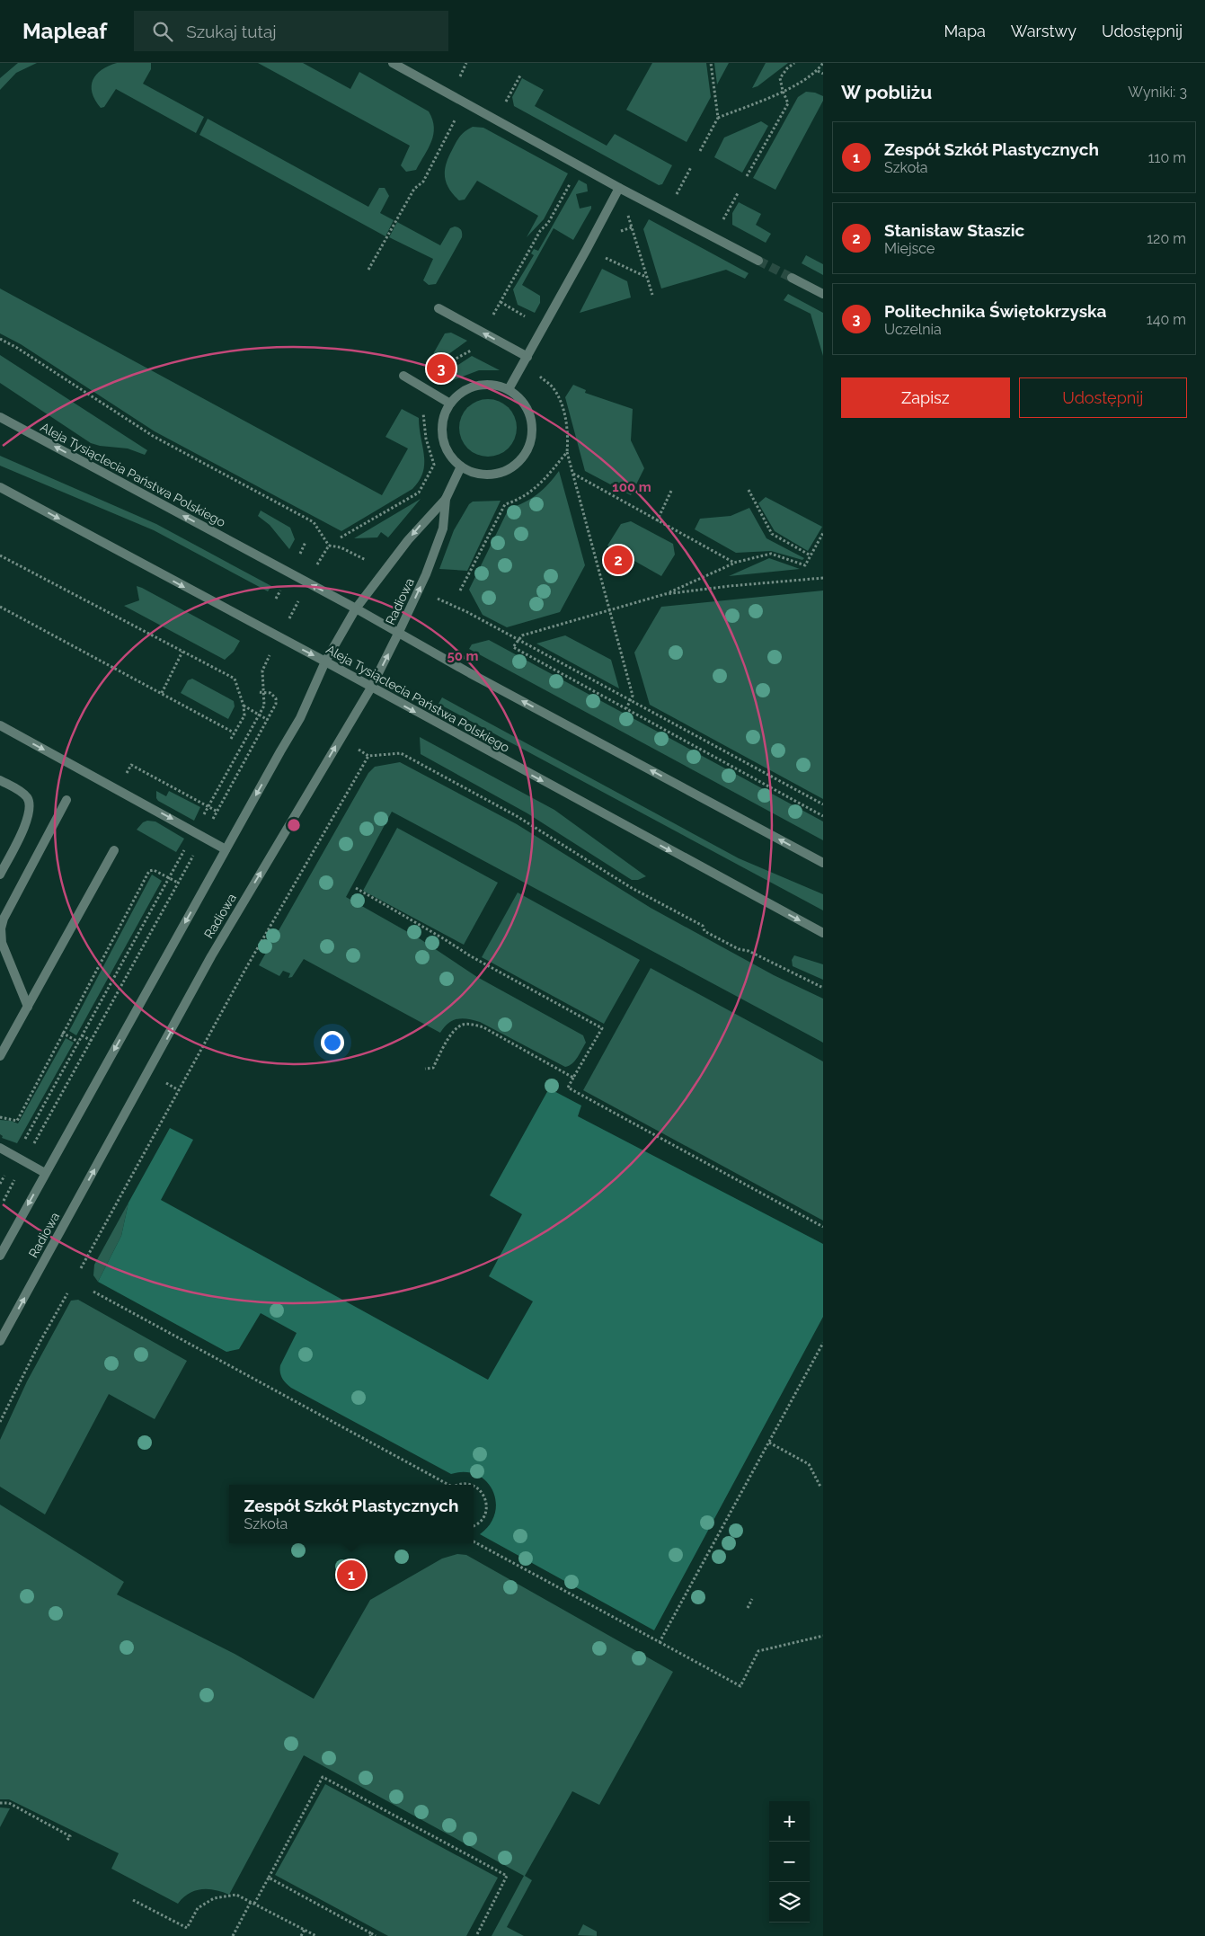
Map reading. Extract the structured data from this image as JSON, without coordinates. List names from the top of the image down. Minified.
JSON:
{"streets":{"street":["Aleja Tysiąclecia Państwa Polskiego","Radiowa"]},"crossings":[["Aleja Tysiąclecia Państwa Polskiego","Radiowa"]],"page":{"header":"Mapleaf","search":"Szukaj tutaj","nav":["Mapa","Warstwy","Udostępnij"],"heading":["W pobliżu","Wyniki: 3"],"list":[{"mark":"1","name":"Zespół Szkół Plastycznych","note":"Szkoła","value":"110 m"},{"mark":"2","name":"Stanisław Staszic","note":"Miejsce","value":"120 m"},{"mark":"3","name":"Politechnika Świętokrzyska","note":"Uczelnia","value":"140 m"}],"pins":["3","2","1"],"buttons":["Zapisz","Udostępnij"],"popup":["Zespół Szkół Plastycznych","Szkoła"],"map_buttons":["+","−"]},"rings":["100 m","50 m"]}
